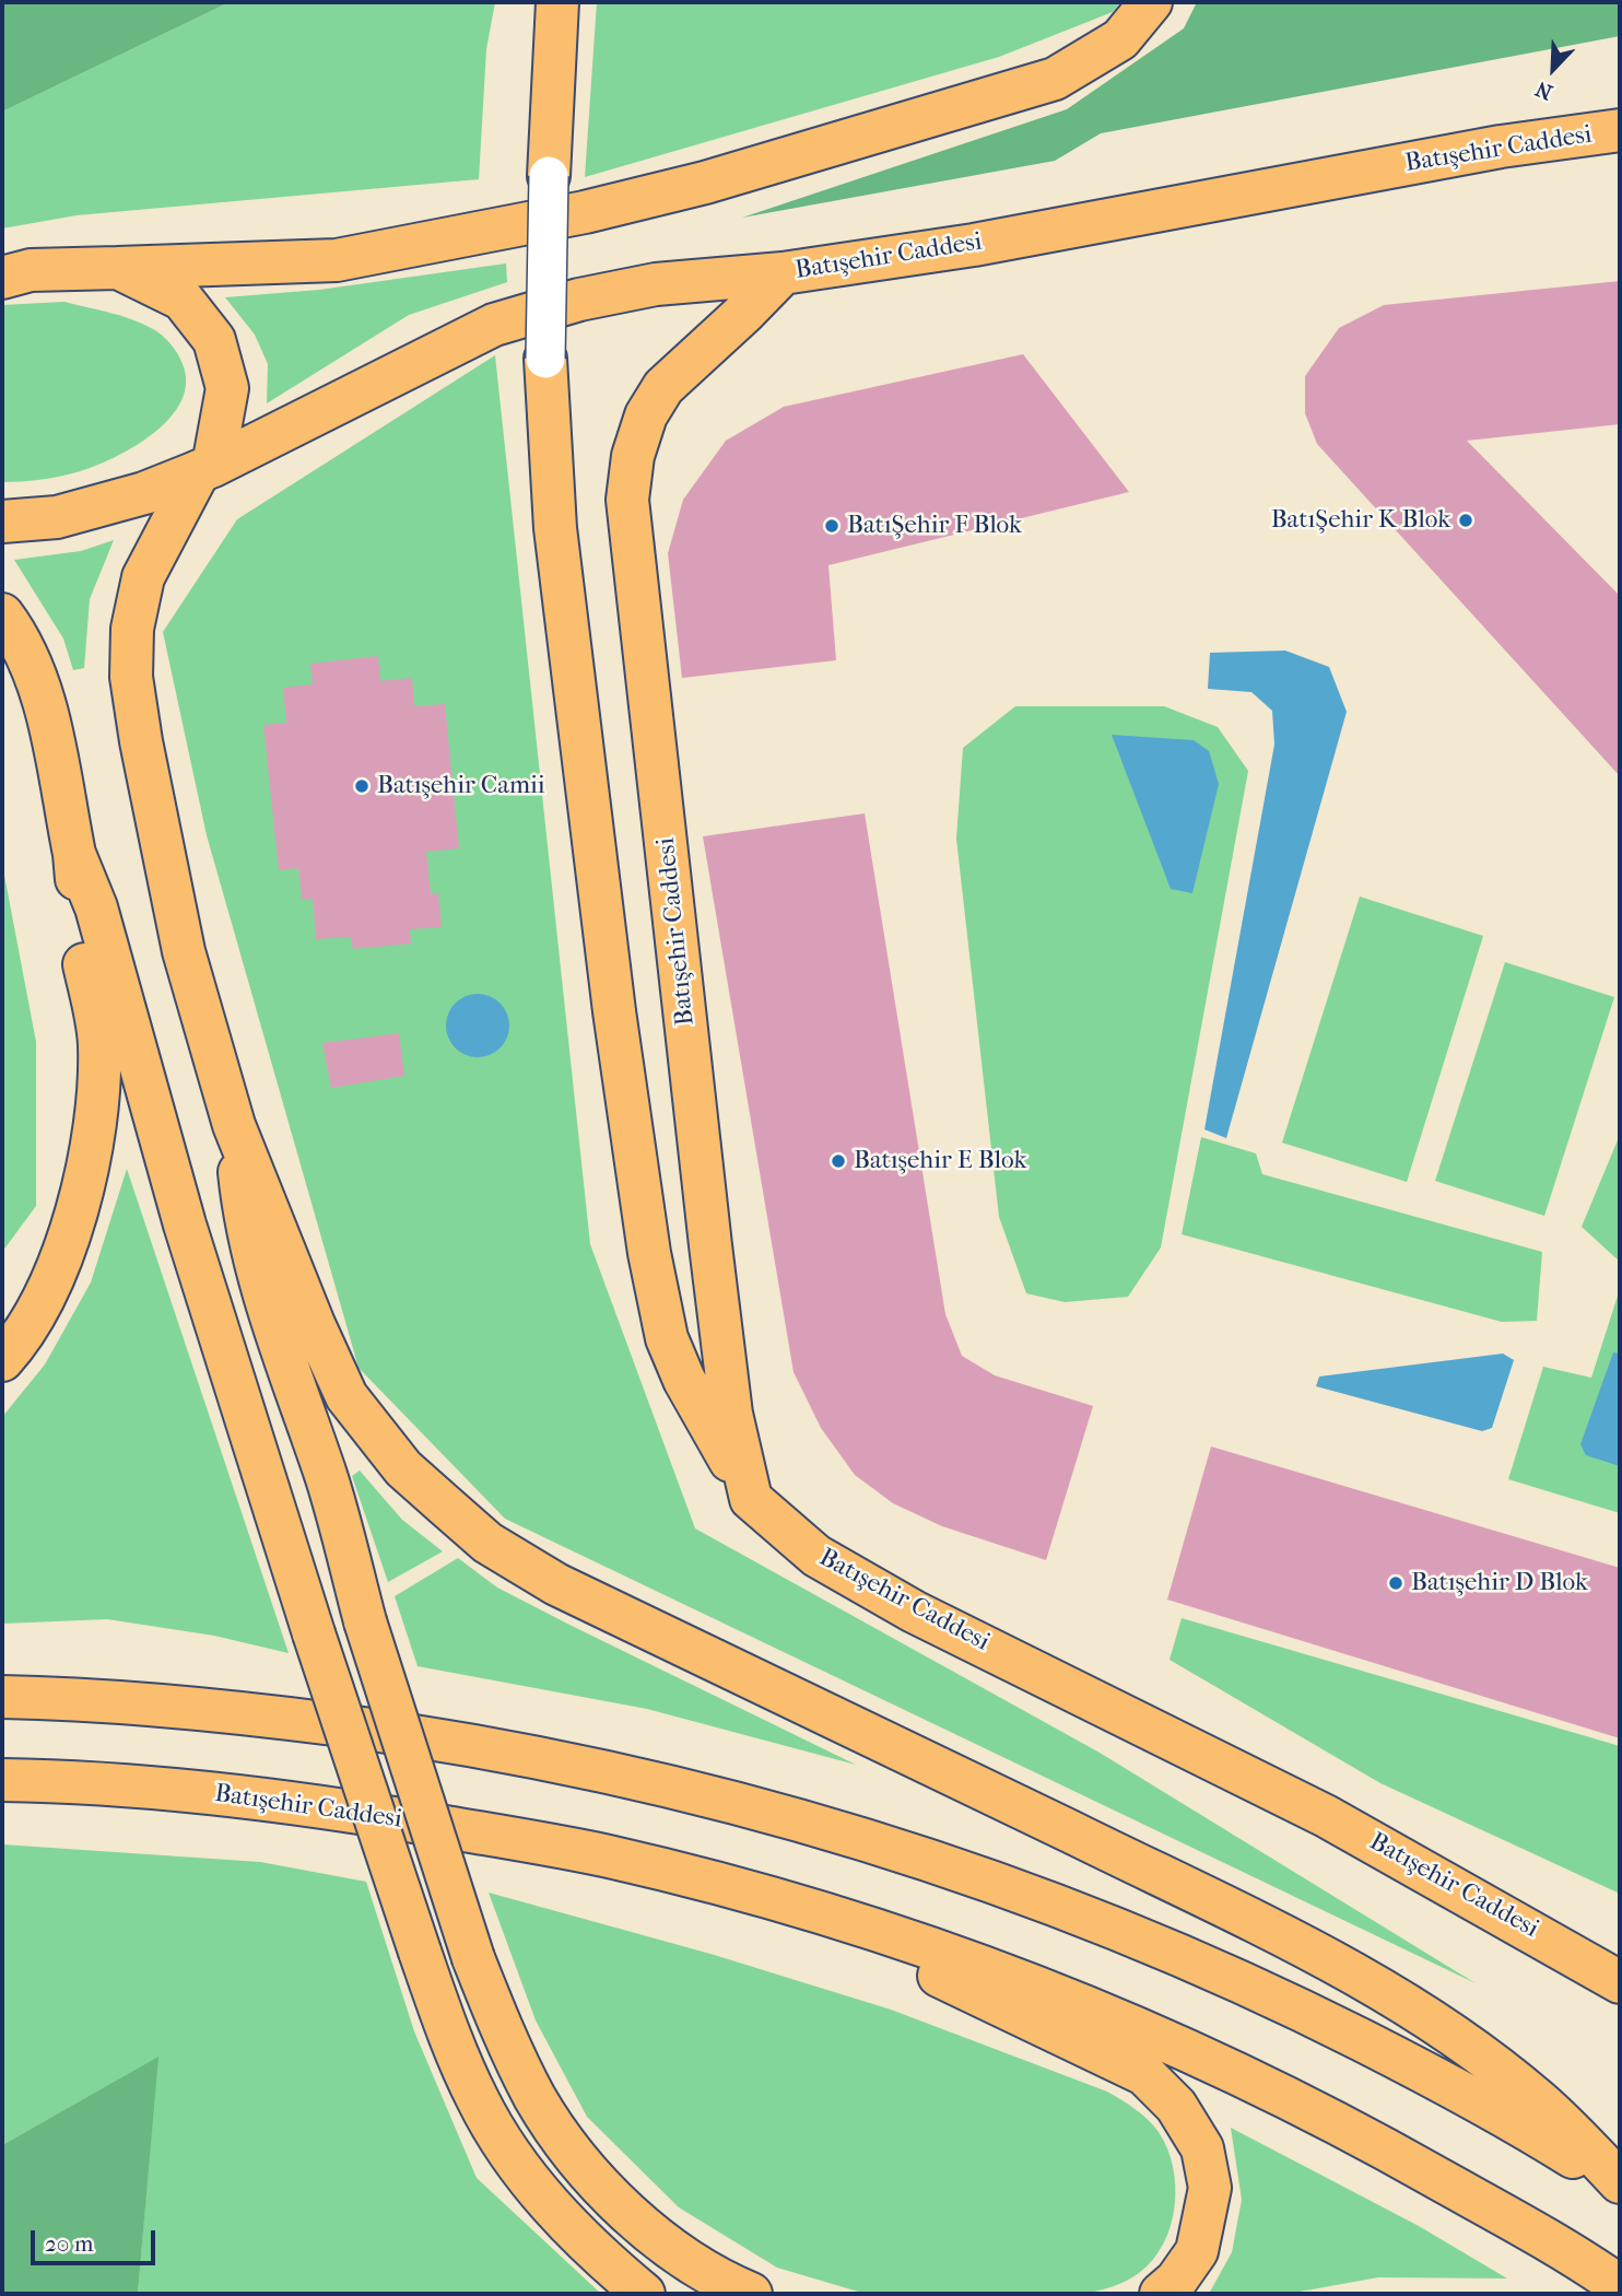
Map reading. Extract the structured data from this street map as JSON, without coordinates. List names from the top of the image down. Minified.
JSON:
{"streets":{"main road":["Batışehir Caddesi"]},"places":["BatıŞehir K Blok","BatıŞehir F Blok","Batışehir Camii","Batışehir E Blok","Batışehir D Blok"],"scale_bar":"20 m","north":"bottom left"}
